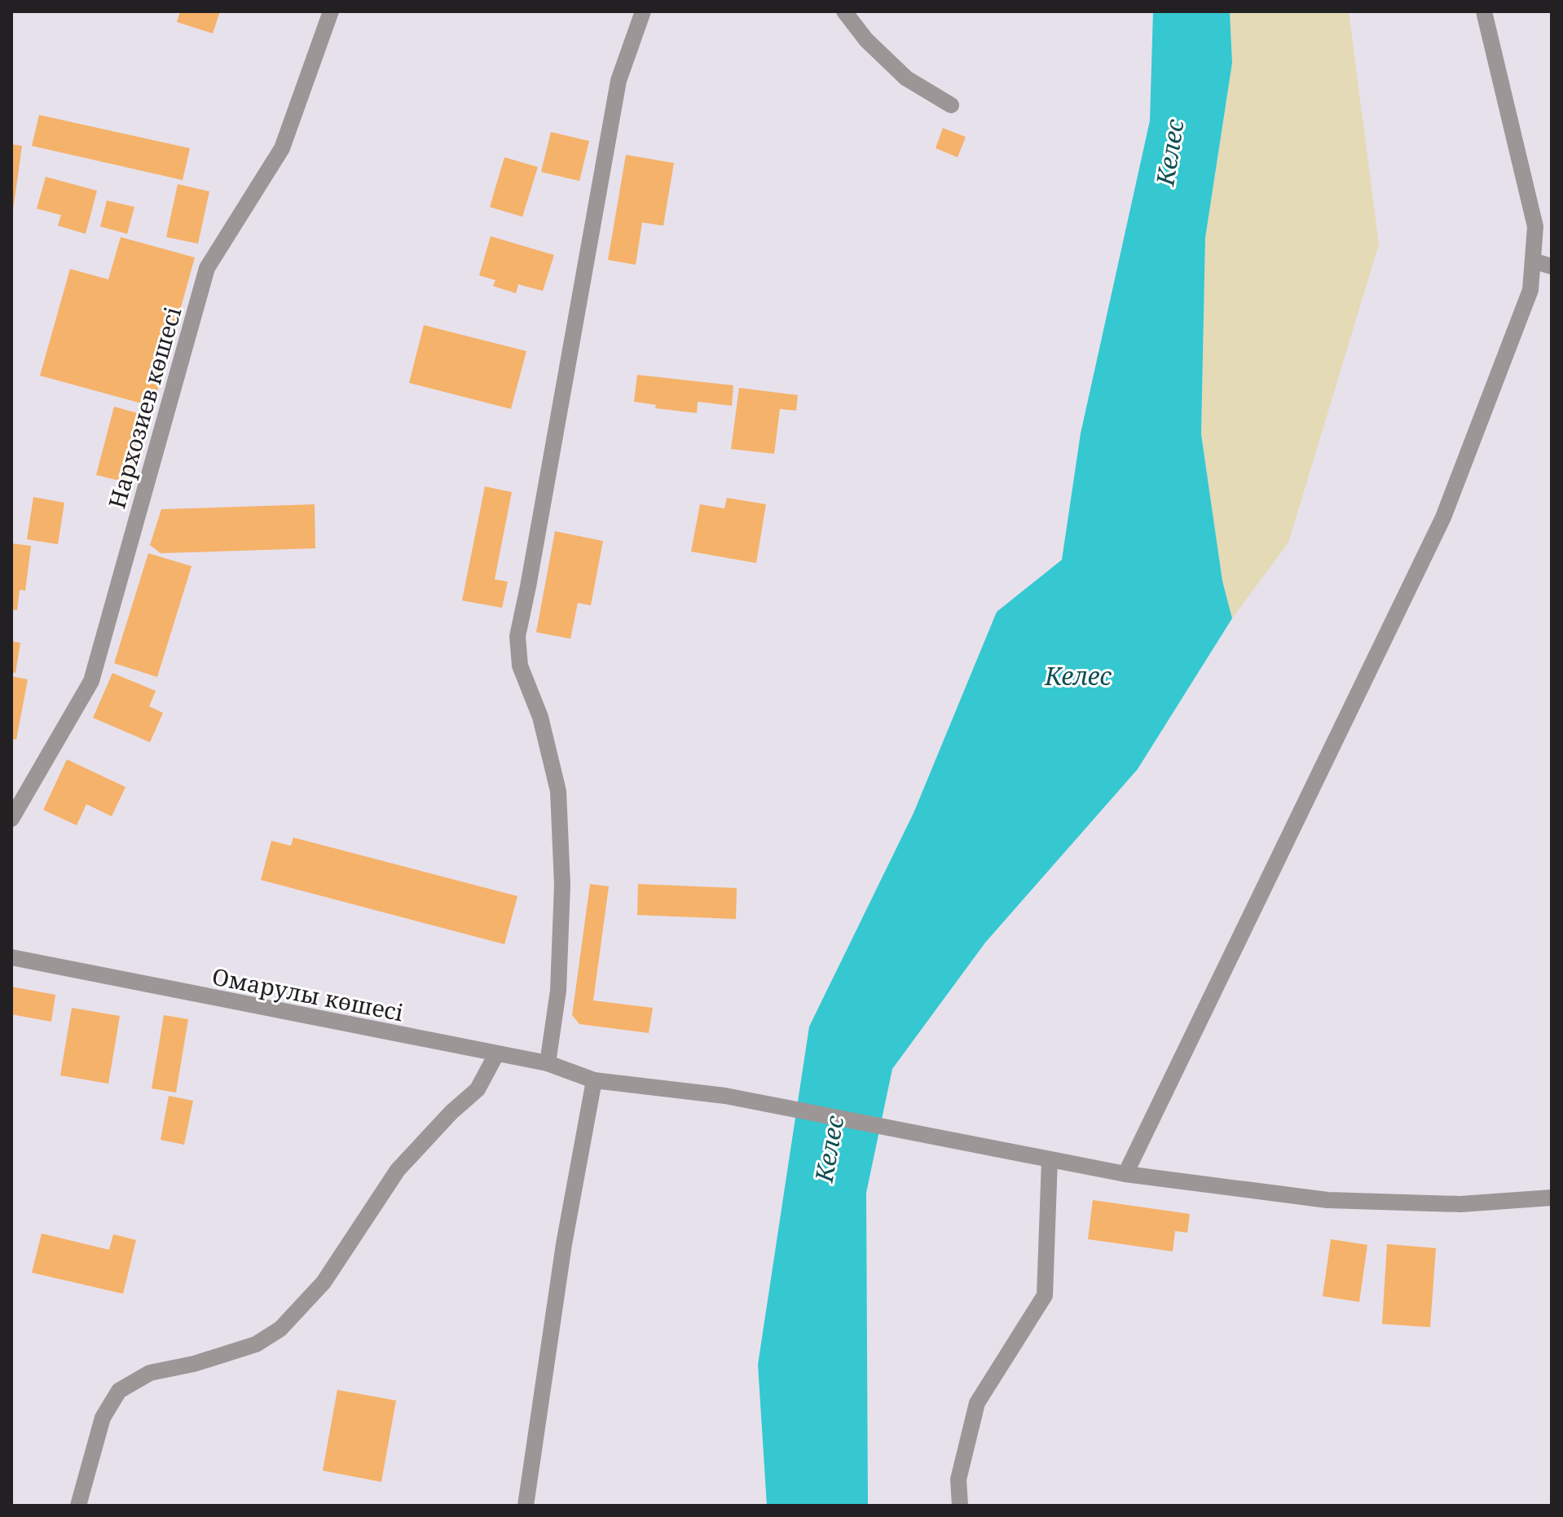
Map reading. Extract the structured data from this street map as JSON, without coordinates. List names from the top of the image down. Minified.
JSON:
{"streets":{"street":["Нархозиев көшесі","Омарулы көшесі"]},"water":["Келес"]}
